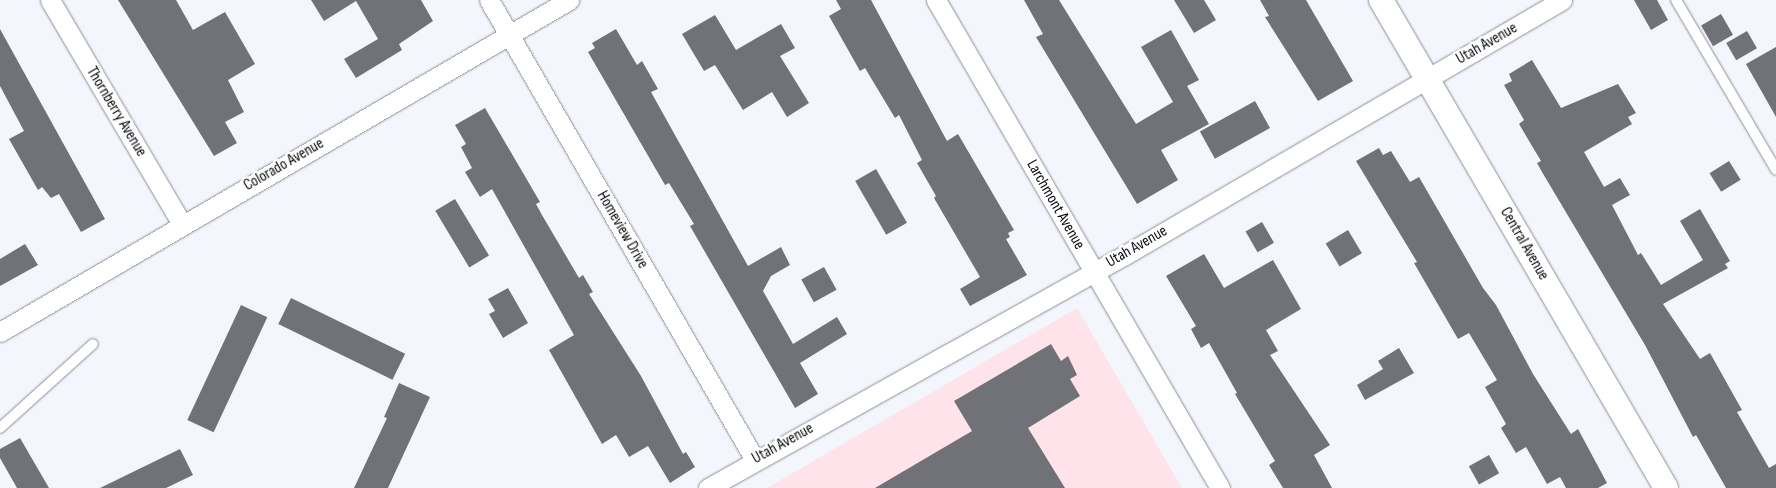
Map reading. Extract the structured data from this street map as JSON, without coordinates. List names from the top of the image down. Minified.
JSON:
{"streets":{"street":["Utah Avenue","Thornberry Avenue","Colorado Avenue","Larchmont Avenue","Homeview Drive","Central Avenue"]},"crossings":[["Utah Avenue","Larchmont Avenue"],["Utah Avenue","Homeview Drive"],["Utah Avenue","Central Avenue"],["Thornberry Avenue","Colorado Avenue"],["Colorado Avenue","Homeview Drive"]]}
